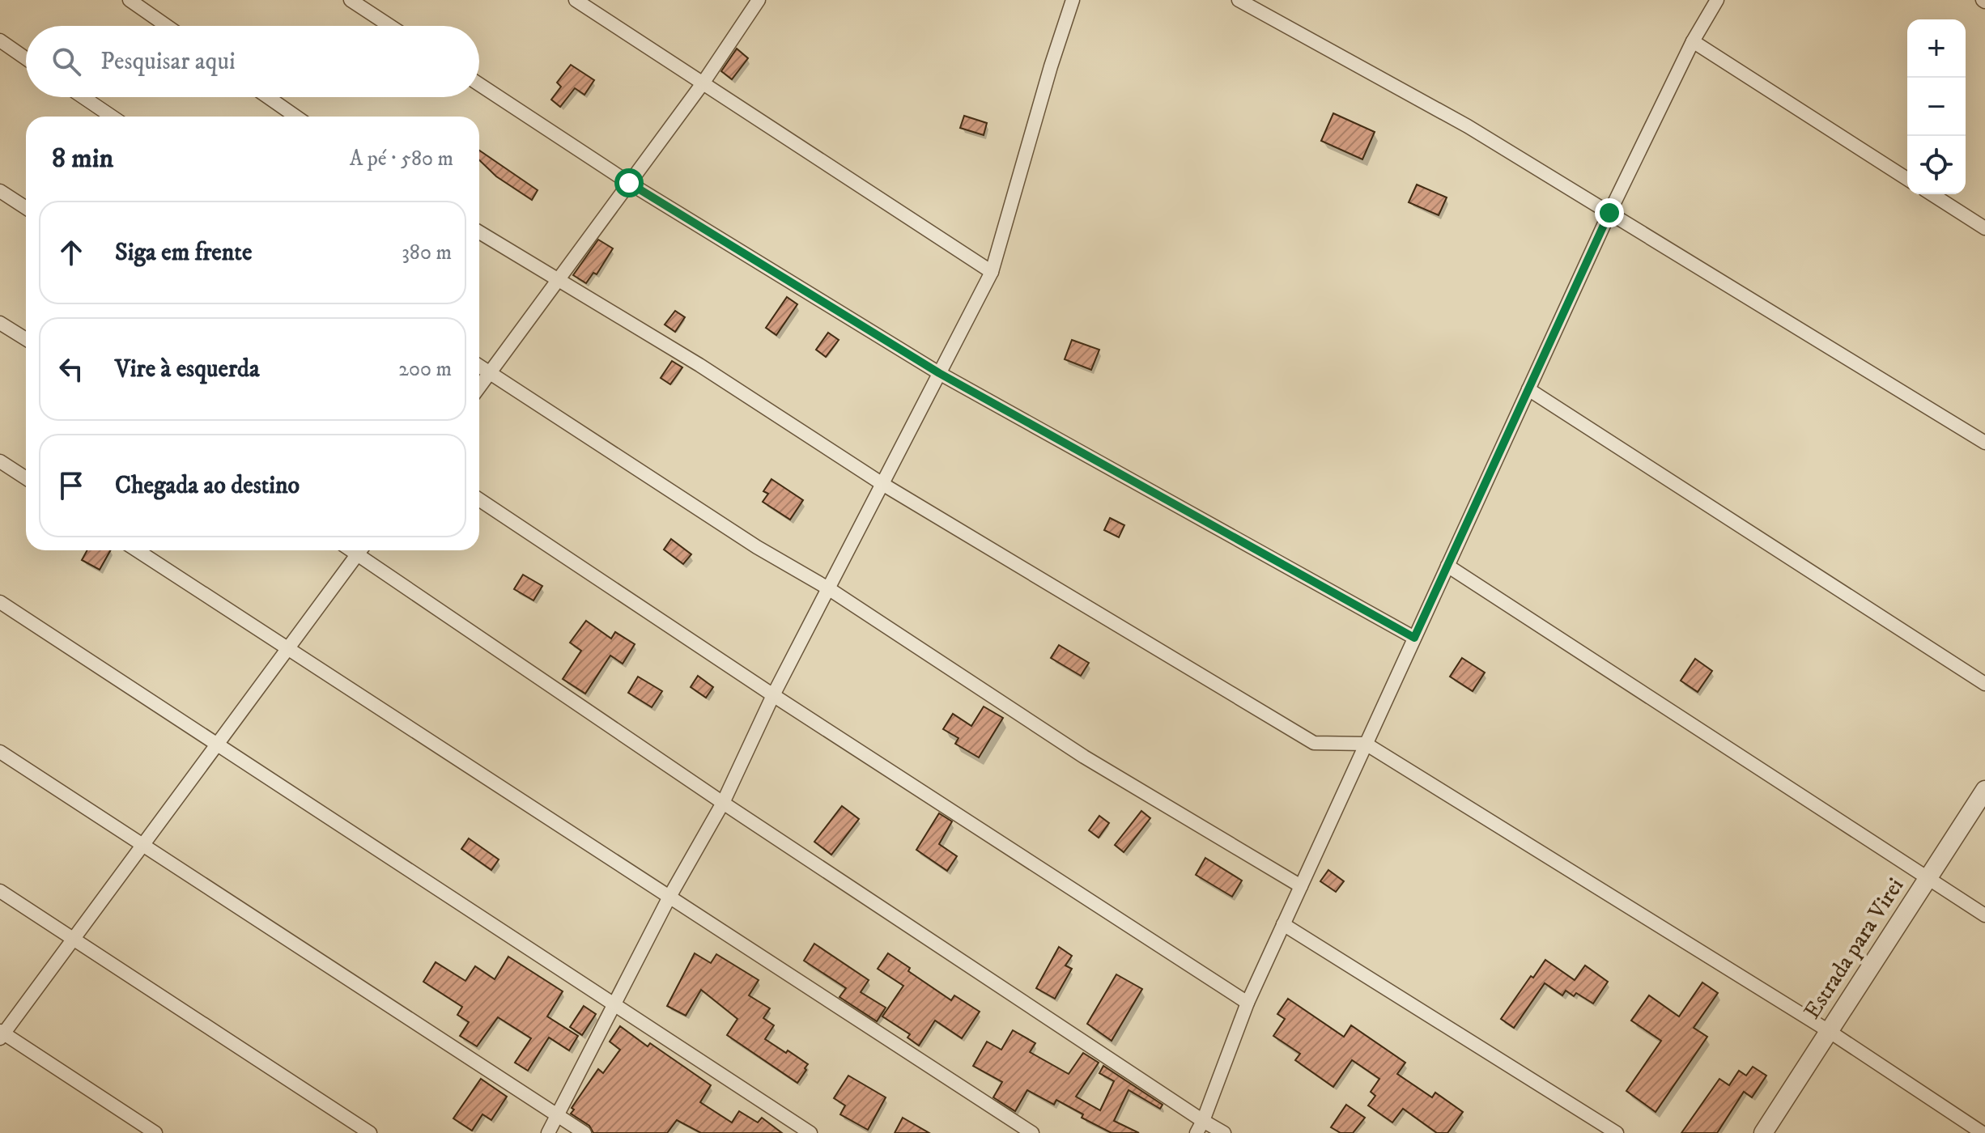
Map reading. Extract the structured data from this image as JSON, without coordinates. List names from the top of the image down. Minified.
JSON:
{"streets":{"street":["Estrada para Virei"]},"page":{"map_buttons":["+","−"],"search":"Pesquisar aqui","heading":["8 min","A pé · 580 m"],"list":[["Siga em frente","380 m"],["Vire à esquerda","200 m"],"Chegada ao destino"]}}
